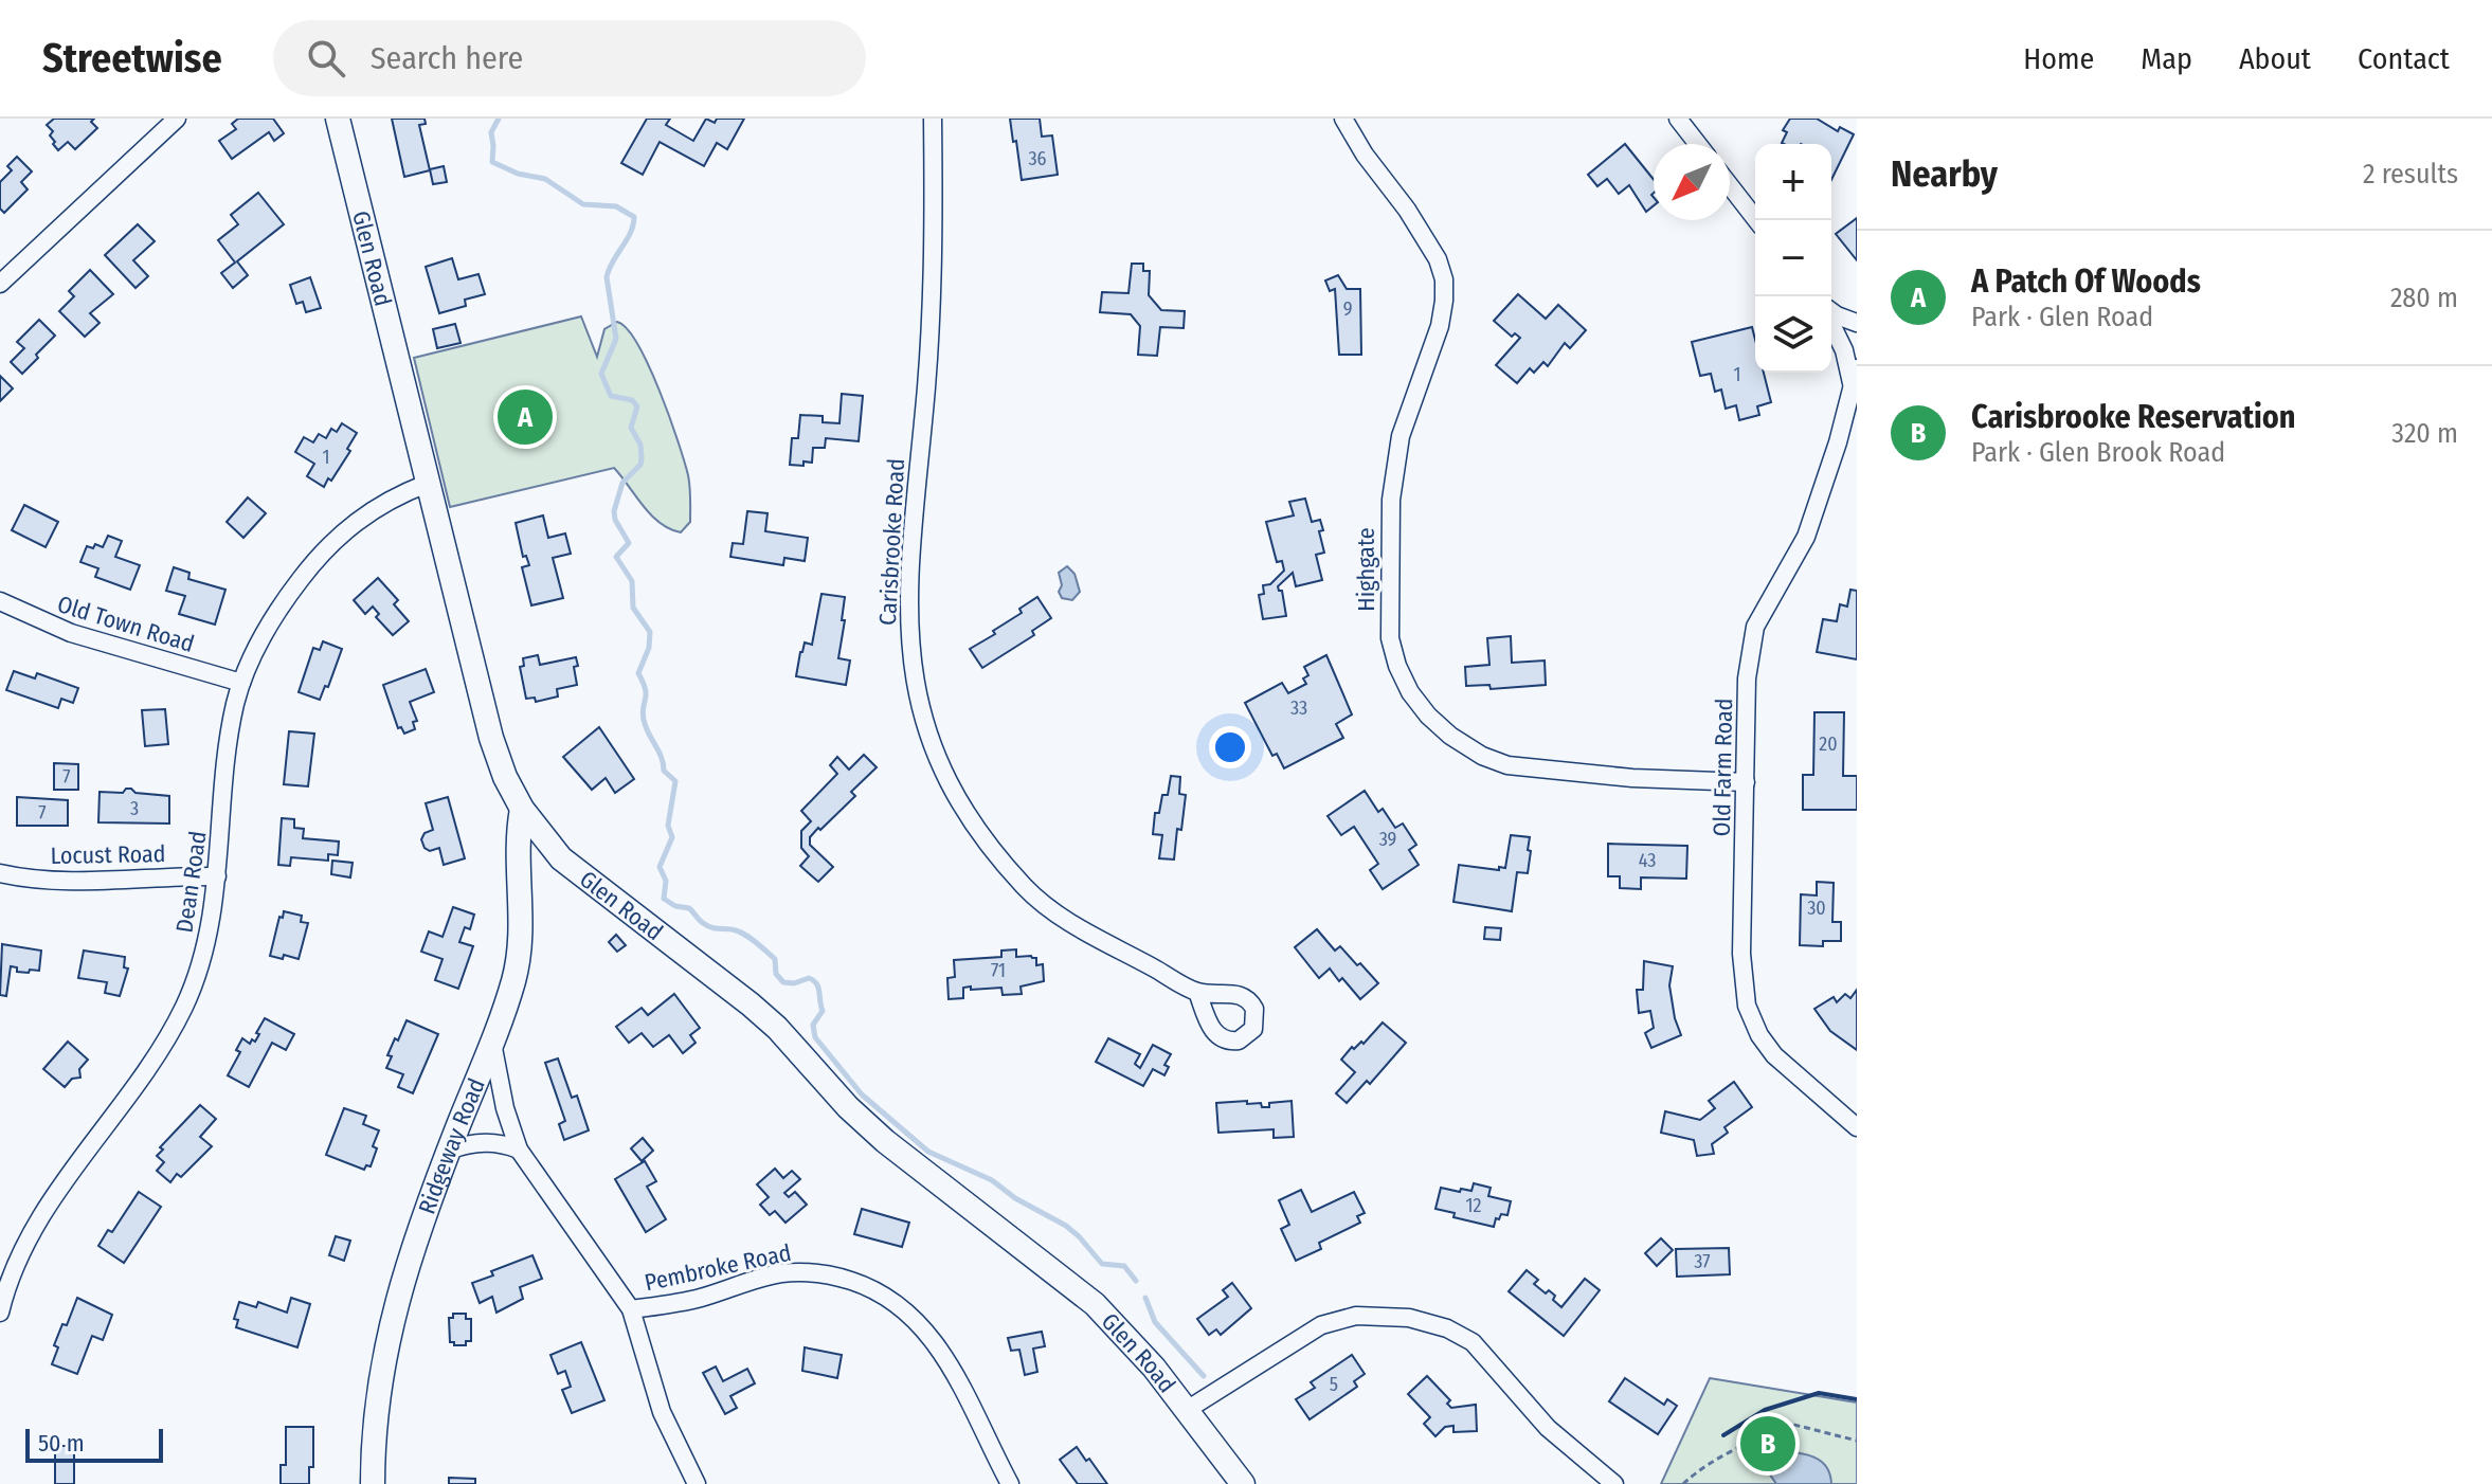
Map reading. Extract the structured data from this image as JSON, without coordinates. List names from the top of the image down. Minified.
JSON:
{"streets":{"street":["Glen Road","Carisbrooke Road","Highgate","Old Town Road","Old Farm Road","Locust Road","Dean Road","Ridgeway Road","Pembroke Road"]},"crossings":[["Glen Road","Dean Road"],["Glen Road","Ridgeway Road"],["Highgate","Old Farm Road"],["Old Town Road","Dean Road"],["Locust Road","Dean Road"]],"house_numbers":["36","9","1","1","33","20","7","3","7","39","43","30","71","12","37","5"],"scale_bar":"50 m","north":"bottom left","page":{"header":"Streetwise","search":"Search here","nav":["Home","Map","About","Contact"],"heading":["Nearby","2 results"],"map_buttons":["+","−"],"list":[{"mark":"A","name":"A Patch Of Woods","note":"Park · Glen Road","value":"280 m"},{"mark":"B","name":"Carisbrooke Reservation","note":"Park · Glen Brook Road","value":"320 m"}],"pins":["A","B"],"scale":"50 m"}}
